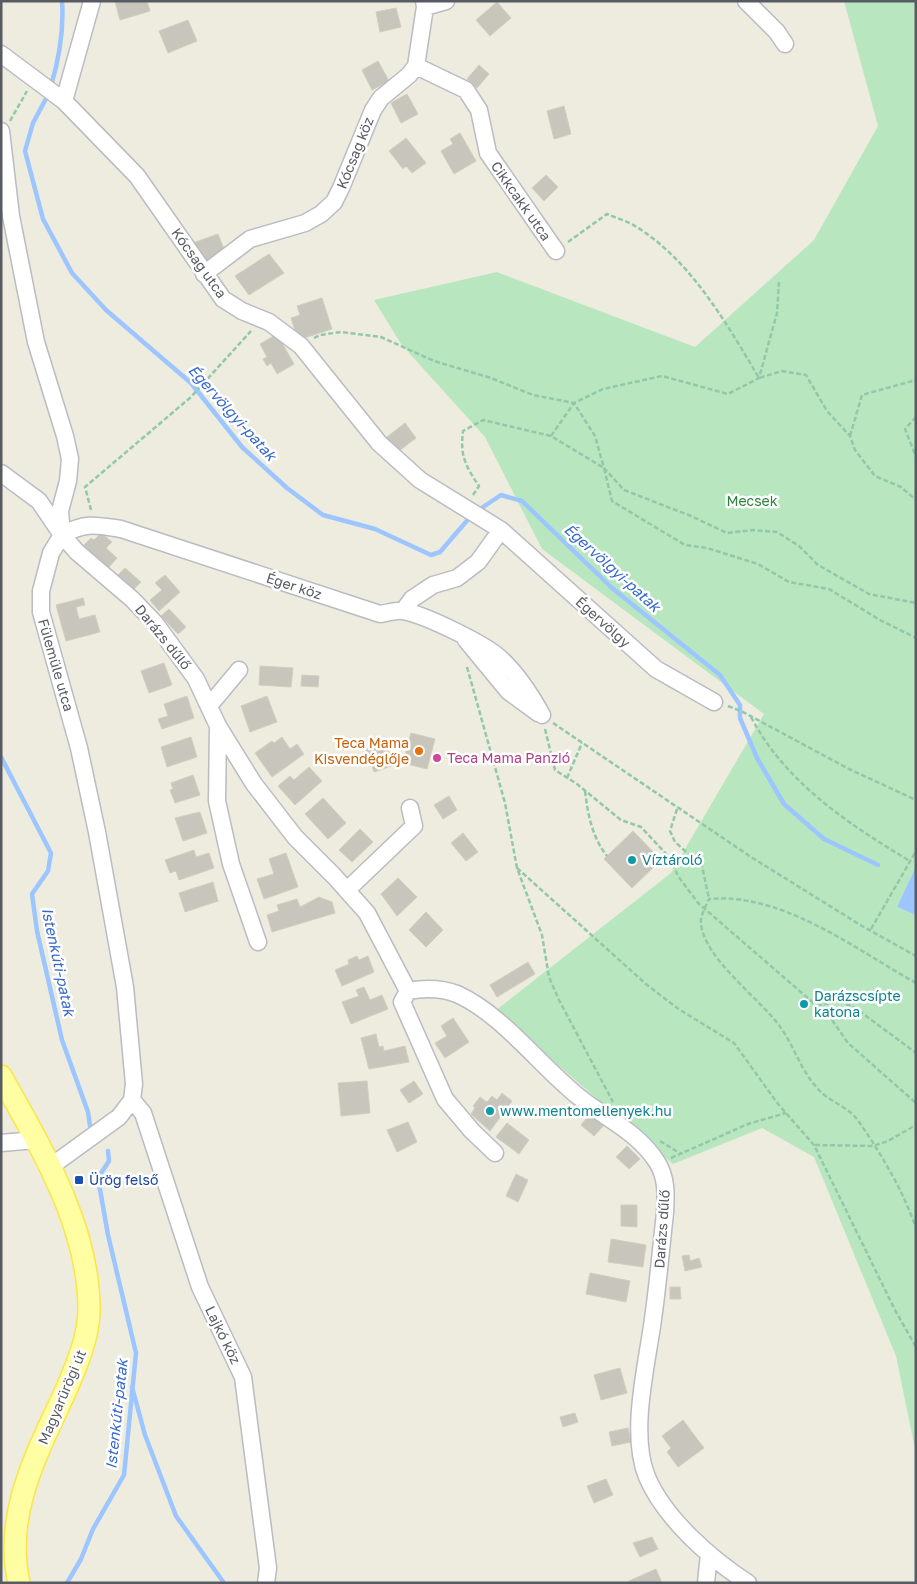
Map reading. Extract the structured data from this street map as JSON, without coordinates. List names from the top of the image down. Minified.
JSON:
{"streets":{"main road":["Magyarürögi út"],"street":["Kócsag köz","Cikkcakk utca","Kócsag utca","Éger köz","Égervölgy","Darázs dűlő","Fülemüle utca","Lajkó köz"]},"crossings":[["Kócsag köz","Cikkcakk utca"],["Kócsag köz","Kócsag utca"],["Kócsag utca","Égervölgy"],["Éger köz","Darázs dűlő"],["Éger köz","Fülemüle utca"],["Darázs dűlő","Fülemüle utca"],["Fülemüle utca","Lajkó köz"]],"water":["Égervölgyi-patak","Istenkúti-patak"],"parks":["Mecsek"],"places":{"other":["Teca Mama Kisvendéglője","Teca Mama Panzió","Víztároló","Darázscsípte katona","www.mentomellenyek.hu"],"transit":["Ürög felső"]}}
